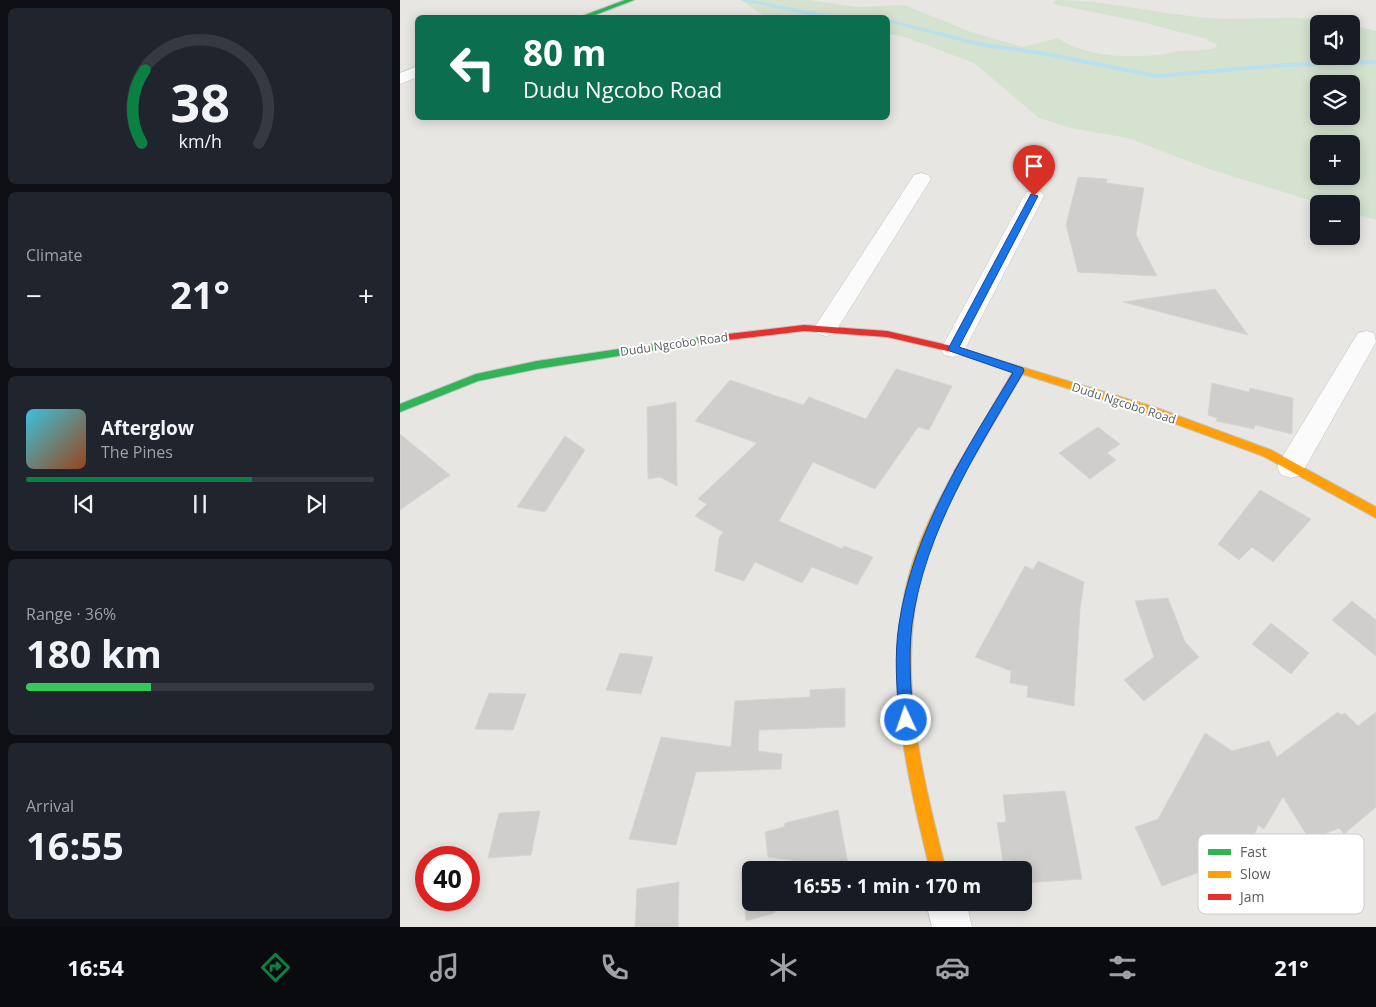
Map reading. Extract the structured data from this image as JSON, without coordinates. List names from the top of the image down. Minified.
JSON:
{"streets":{"street":["Dudu Ngcobo Road"]},"legend":["Fast","Slow","Jam"],"page":{"map_buttons":["+","−"],"turn":["80 m","Dudu Ngcobo Road"],"tile":["Climate",["Range · 36%","180 km"],["Arrival","16:55"]],"heat":["−","21°","+"],"song":["Afterglow","The Pines"],"limit":"40","trip":"16:55 · 1 min · 170 m","tabs":["16:54","21°"],"gauge":["38","km/h"]}}
